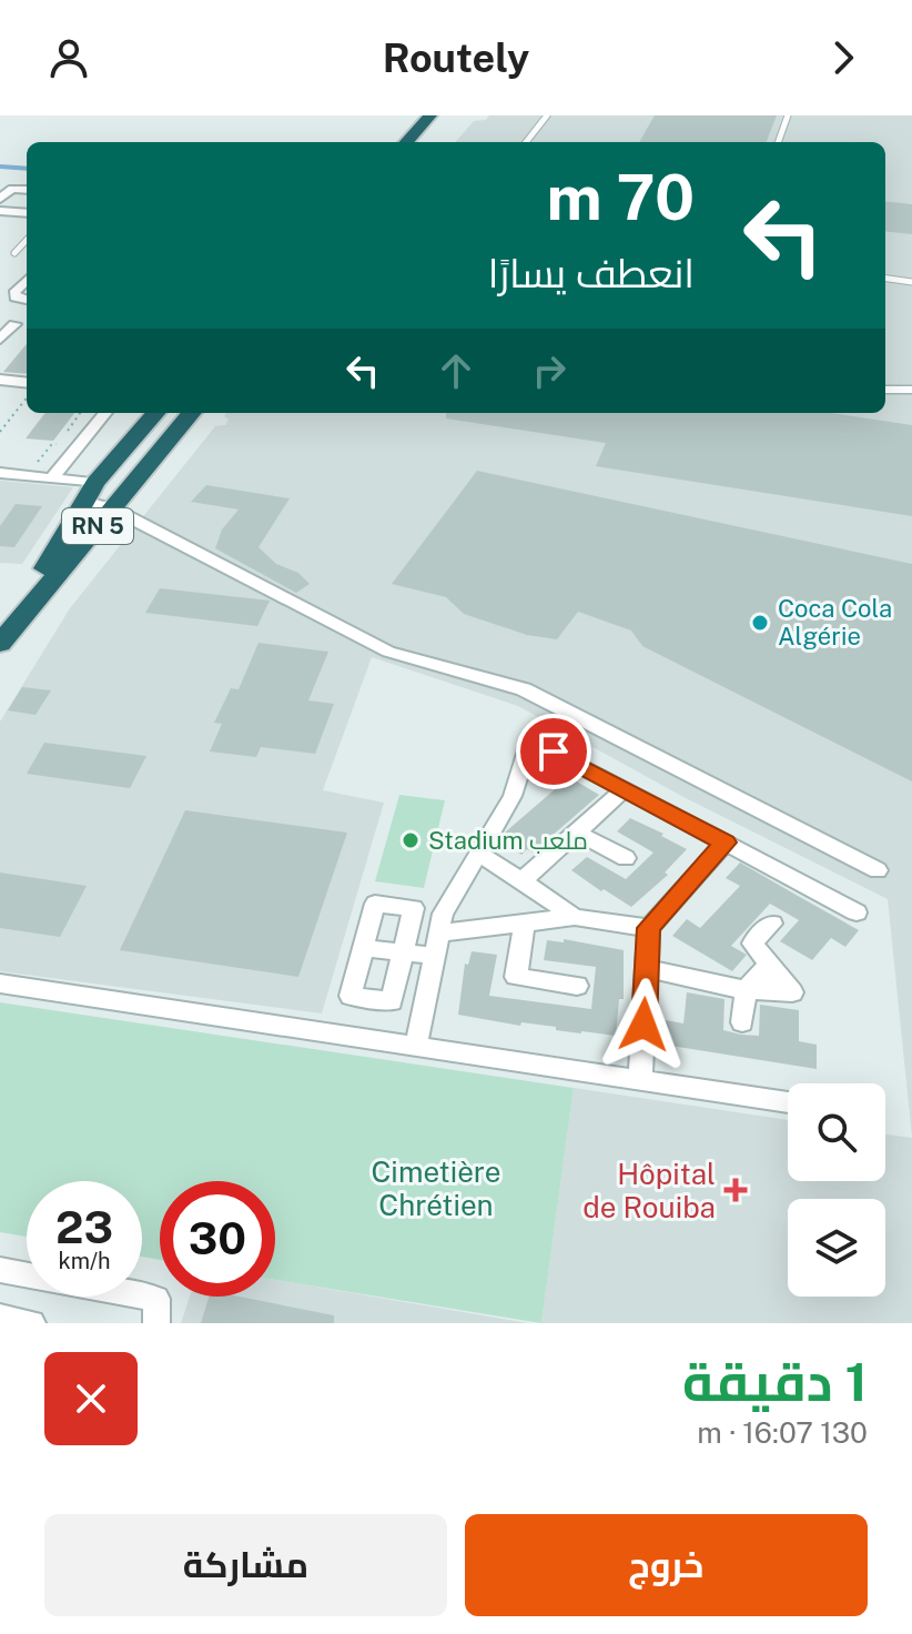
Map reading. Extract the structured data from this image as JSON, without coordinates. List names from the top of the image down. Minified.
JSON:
{"streets":{"highway":["RN 5"]},"parks":["Cimetière Chrétien"],"places":{"other":["Coca Cola Algérie","Stadium ملعب"],"health":["Hôpital de Rouiba"]},"page":{"header":"Routely","turn":["70 m","انعطف يسارًا"],"speed":"23 km/h","limit":"30","heading":["1 دقيقة","130 m · 16:07"],"buttons":["خروج","مشاركة"]}}
